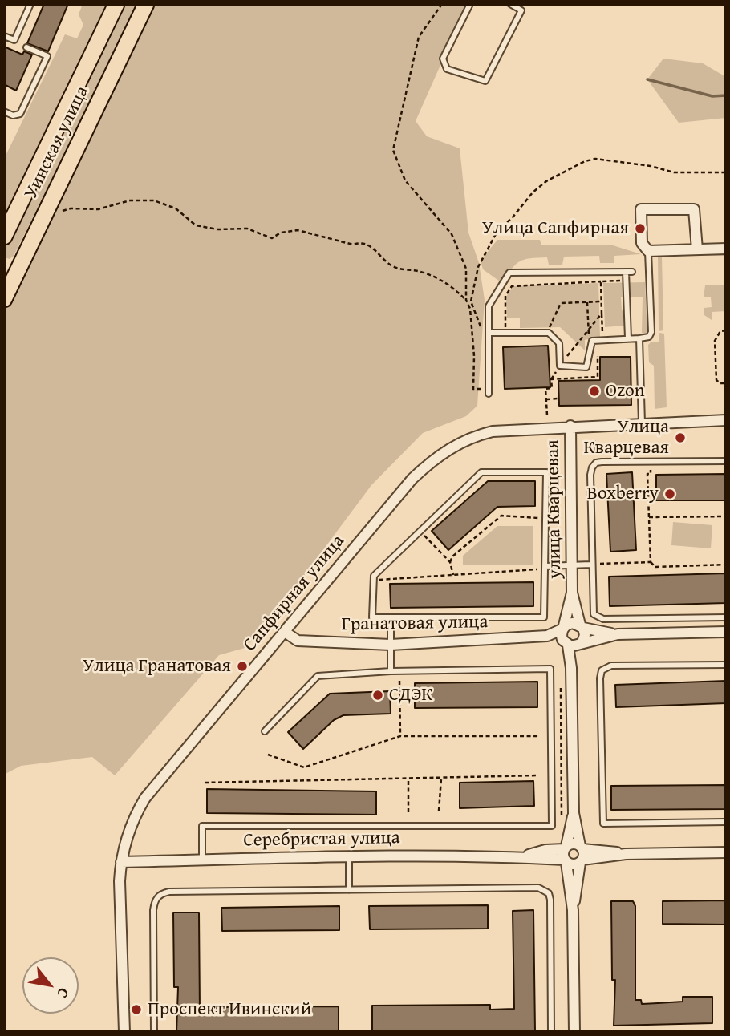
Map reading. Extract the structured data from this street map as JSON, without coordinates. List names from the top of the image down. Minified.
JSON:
{"streets":{"main road":["Уинская улица"],"street":["улица Кварцевая","Сапфирная улица","Гранатовая улица","Серебристая улица"]},"crossings":[["улица Кварцевая","Сапфирная улица"],["Сапфирная улица","Гранатовая улица"],["Сапфирная улица","Серебристая улица"]],"places":["Улица Сапфирная","Ozon","Улица Кварцевая","Boxberry","Улица Гранатовая","СДЭК","Проспект Ивинский"],"north":"bottom right"}
